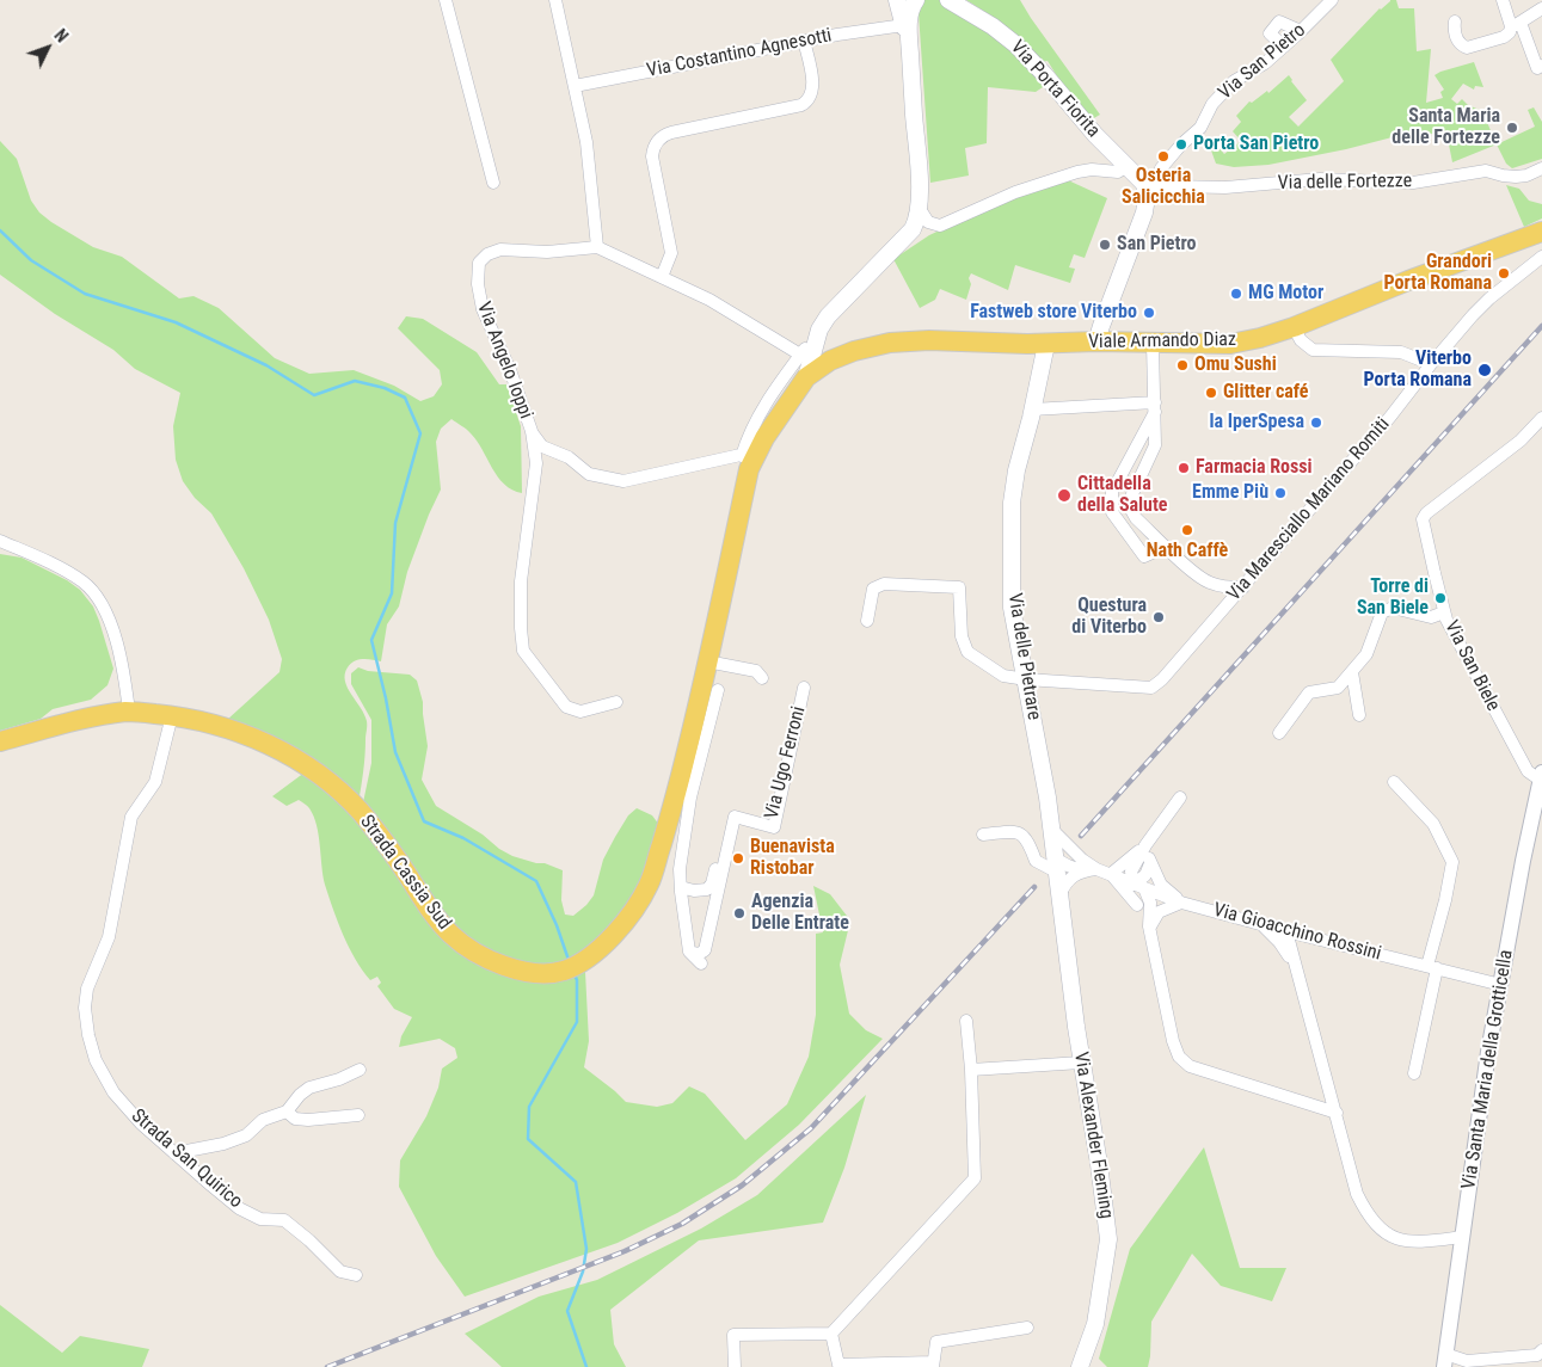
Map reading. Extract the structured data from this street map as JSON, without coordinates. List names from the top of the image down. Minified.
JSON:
{"streets":{"main road":["Via Porta Fiorita","Viale Armando Diaz","Via delle Pietrare","Strada Cassia Sud","Via Alexander Fleming"],"street":["Via Costantino Agnesotti","Via San Pietro","Via delle Fortezze","Via Angelo Ioppi","Via Maresciallo Mariano Romiti","Via San Biele","Via Ugo Ferroni","Via Gioacchino Rossini","Via Santa Maria della Grotticella","Strada San Quirico"]},"crossings":[["Via San Pietro","Via Porta Fiorita"],["Via San Pietro","Via delle Fortezze"],["Via Porta Fiorita","Via delle Fortezze"],["Viale Armando Diaz","Via delle Pietrare"],["Viale Armando Diaz","Strada Cassia Sud"],["Via Maresciallo Mariano Romiti","Via delle Pietrare"],["Via delle Pietrare","Via Alexander Fleming"],["Via San Biele","Via Santa Maria della Grotticella"],["Strada Cassia Sud","Strada San Quirico"],["Via Gioacchino Rossini","Via Santa Maria della Grotticella"]],"places":["Santa Maria delle Fortezze","Porta San Pietro","Osteria Salicicchia","San Pietro","Grandori Porta Romana","MG Motor","Fastweb store Viterbo","Omu Sushi","Viterbo Porta Romana","Glitter café","la IperSpesa","Farmacia Rossi","Emme Più","Cittadella della Salute","Nath Caffè","Torre di San Biele","Questura di Viterbo","Buenavista Ristobar","Agenzia Delle Entrate"],"north":"top right"}
